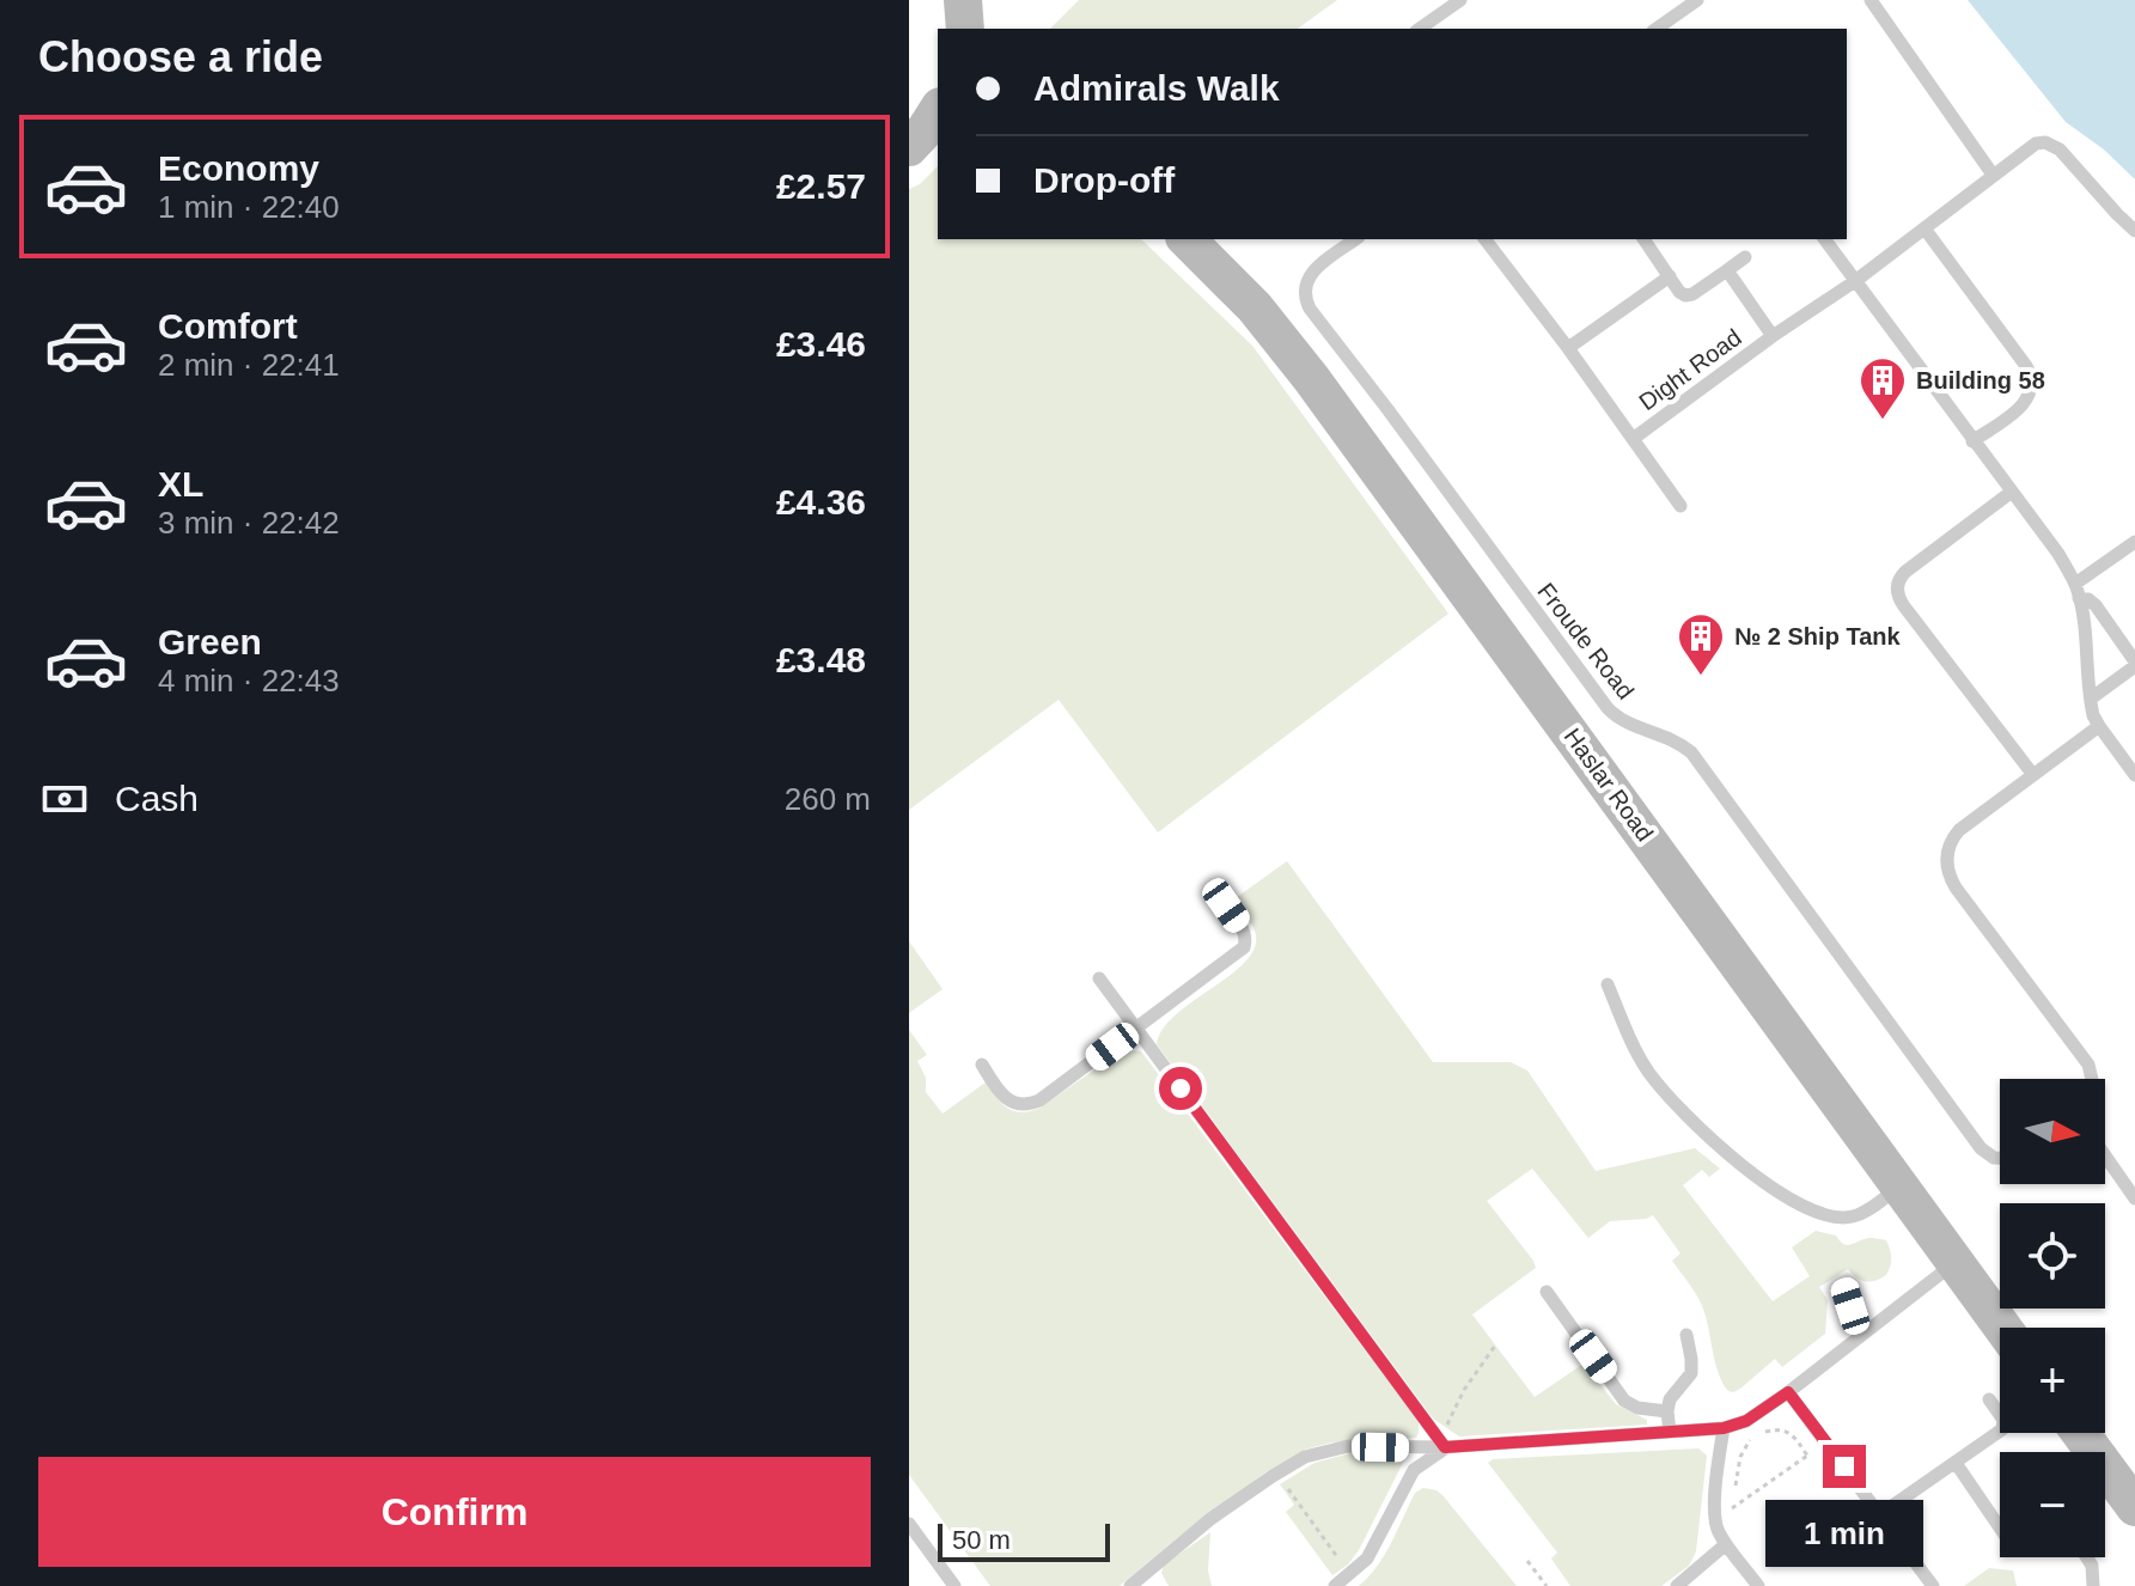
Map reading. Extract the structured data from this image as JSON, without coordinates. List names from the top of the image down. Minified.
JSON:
{"streets":{"street":["Haslar Road"],"lane":["Dight Road","Froude Road"]},"places":{"building":["Building 58","№ 2 Ship Tank"]},"scale_bar":"50 m","north":"right","page":{"heading":"Choose a ride","banner":["Admirals Walk","Drop-off"],"list":[{"name":"Economy","note":"1 min · 22:40","value":"£2.57"},{"name":"Comfort","note":"2 min · 22:41","value":"£3.46"},{"name":"XL","note":"3 min · 22:42","value":"£4.36"},{"name":"Green","note":"4 min · 22:43","value":"£3.48"}],"pay":["Cash","260 m"],"map_buttons":["+","−"],"buttons":"Confirm","bubble":"1 min","scale":"50 m"}}
